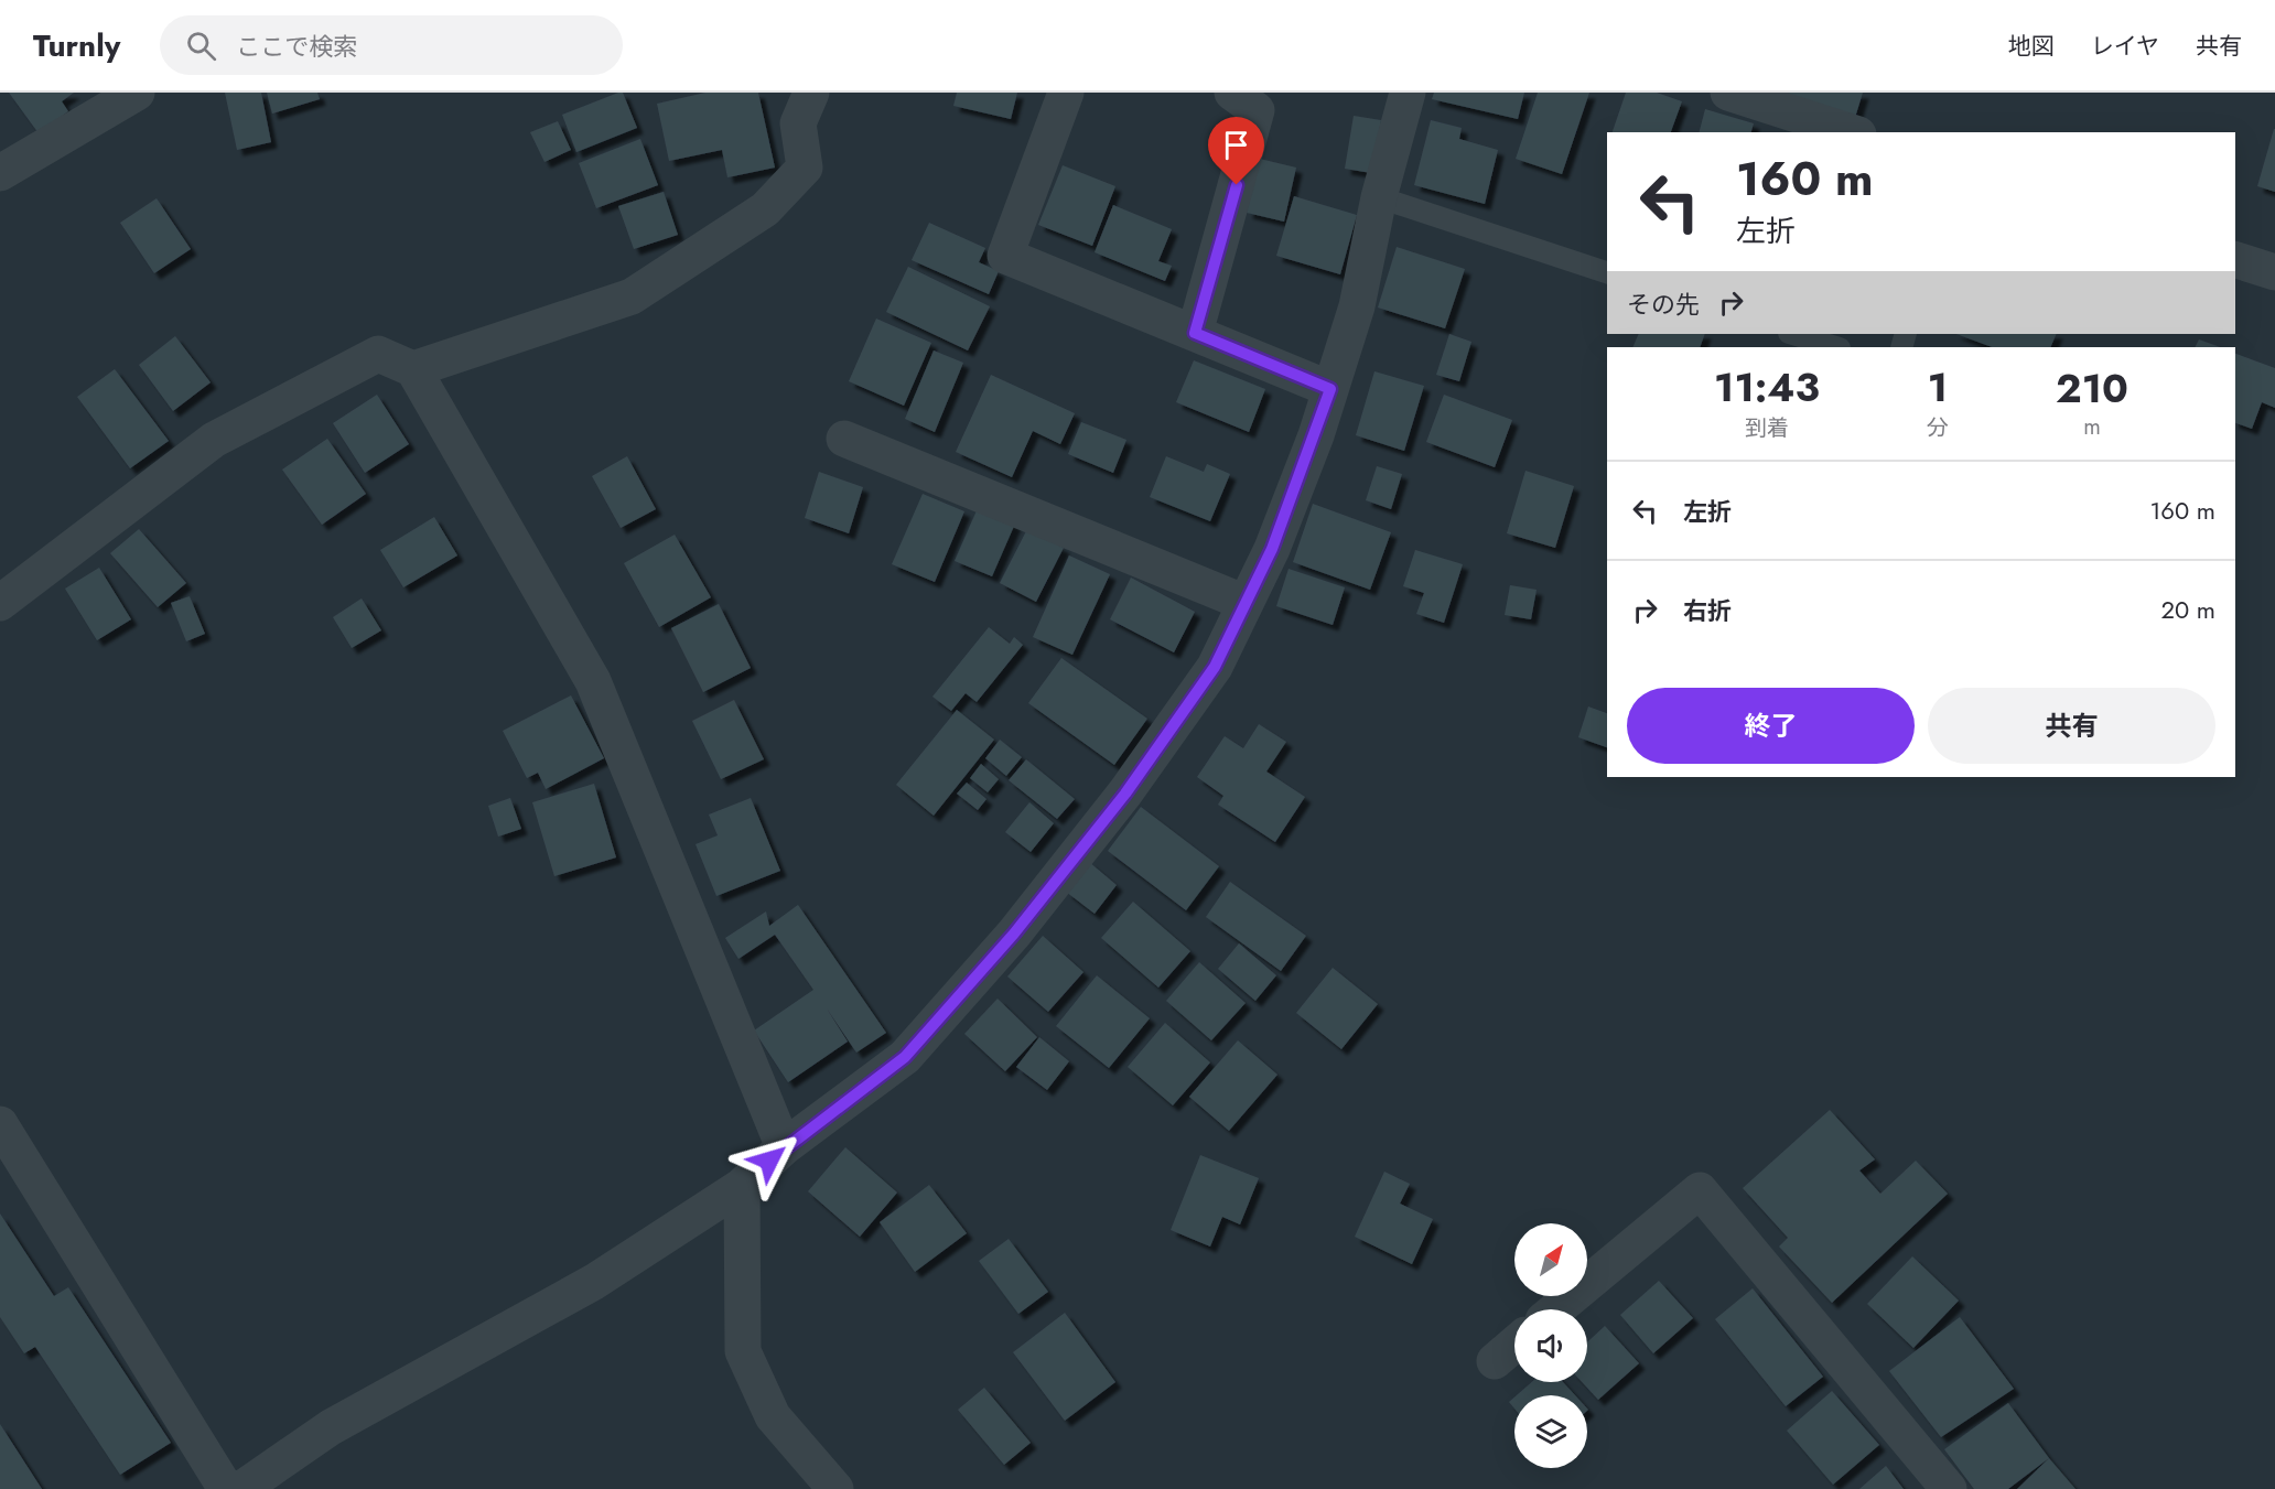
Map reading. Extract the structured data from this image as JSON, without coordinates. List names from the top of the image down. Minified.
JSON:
{"north":"top right","page":{"header":"Turnly","search":"ここで検索","nav":["地図","レイヤ","共有"],"turn":["160 m","左折"],"then":"その先","eta":["11:43","到着","1","分","210","m"],"list":[{"name":"左折","value":"160 m"},{"name":"右折","value":"20 m"}],"buttons":["終了","共有"]}}
